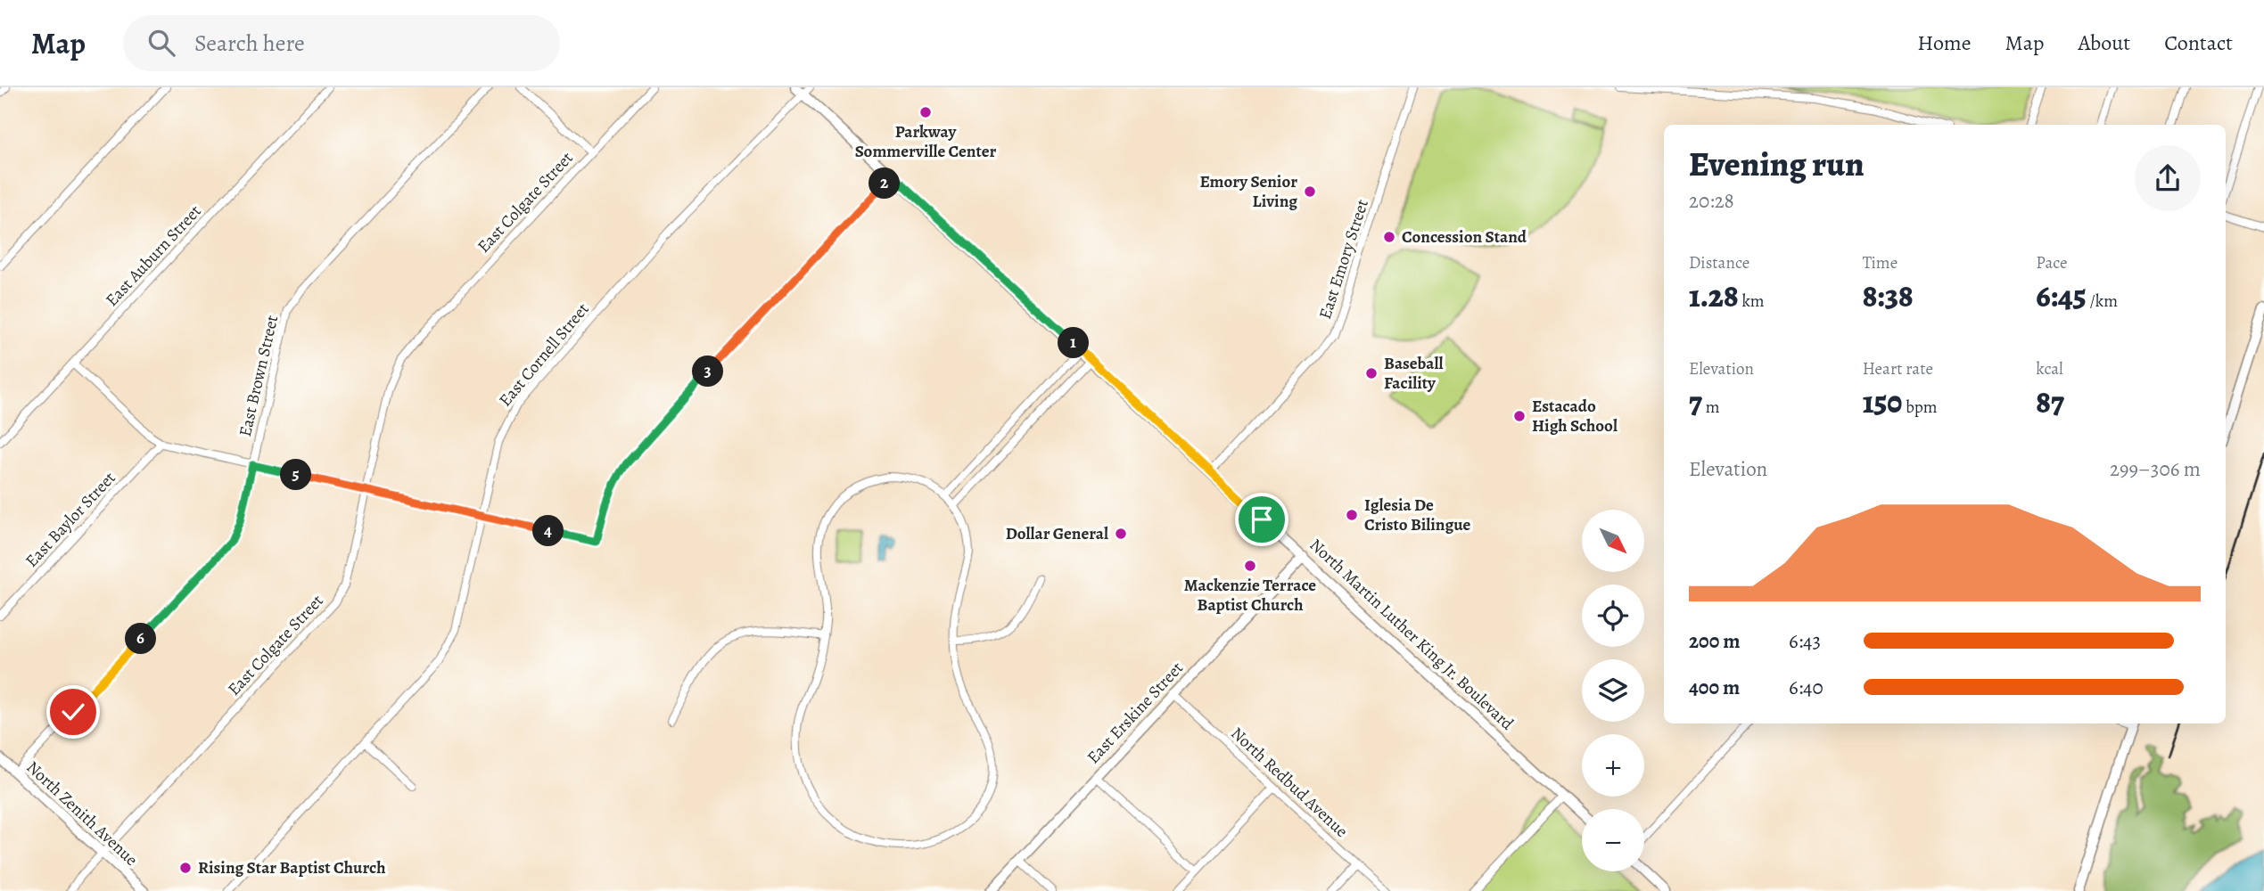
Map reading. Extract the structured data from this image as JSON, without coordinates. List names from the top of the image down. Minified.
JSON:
{"streets":{"main road":["North Martin Luther King Jr. Boulevard","East Erskine Street","North Zenith Avenue"],"street":["East Colgate Street","East Auburn Street","East Emory Street","East Cornell Street","East Brown Street","East Baylor Street","North Redbud Avenue"]},"crossings":[["East Colgate Street","North Zenith Avenue"],["East Emory Street","North Martin Luther King Jr. Boulevard"],["East Cornell Street","North Martin Luther King Jr. Boulevard"],["East Brown Street","North Zenith Avenue"],["North Martin Luther King Jr. Boulevard","East Erskine Street"],["East Erskine Street","North Redbud Avenue"]],"places":["Parkway Sommerville Center","Emory Senior Living","Concession Stand","Baseball Facility","Estacado High School","Iglesia De Cristo Bilingue","Dollar General","Mackenzie Terrace Baptist Church","Rising Star Baptist Church"],"north":"bottom right","page":{"header":"Map","search":"Search here","nav":["Home","Map","About","Contact"],"heading":["Evening run","20:28"],"pins":["2","1","3","5","4","6"],"stats":[["Distance","1.28 km"],["Time","8:38"],["Pace","6:45 /km"],["Elevation","7 m"],["Heart rate","150 bpm"],["kcal","87"]],"chart":["Elevation","299–306 m"],"map_buttons":["+","−"],"list":[{"name":"200 m","note":"6:43"},{"name":"400 m","note":"6:40"}]}}
